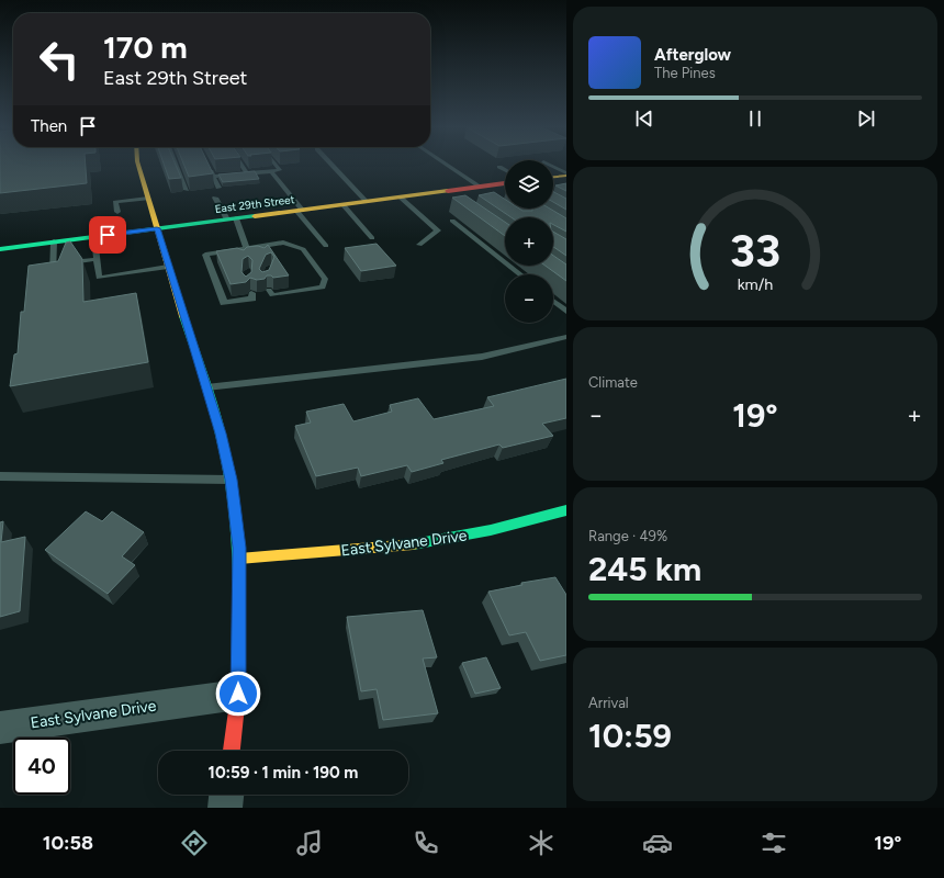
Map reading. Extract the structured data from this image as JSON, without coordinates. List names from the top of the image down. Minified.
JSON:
{"streets":{"street":["East 29th Street","East Sylvane Drive"]},"page":{"turn":["170 m","East 29th Street"],"song":["Afterglow","The Pines"],"then":"Then","map_buttons":["+","−"],"tile":["Climate",["Range · 49%","245 km"],["Arrival","10:59"]],"heat":["−","19°","+"],"limit":"40","trip":"10:59 · 1 min · 190 m","tabs":["10:58","19°"],"gauge":["33","km/h"]}}
